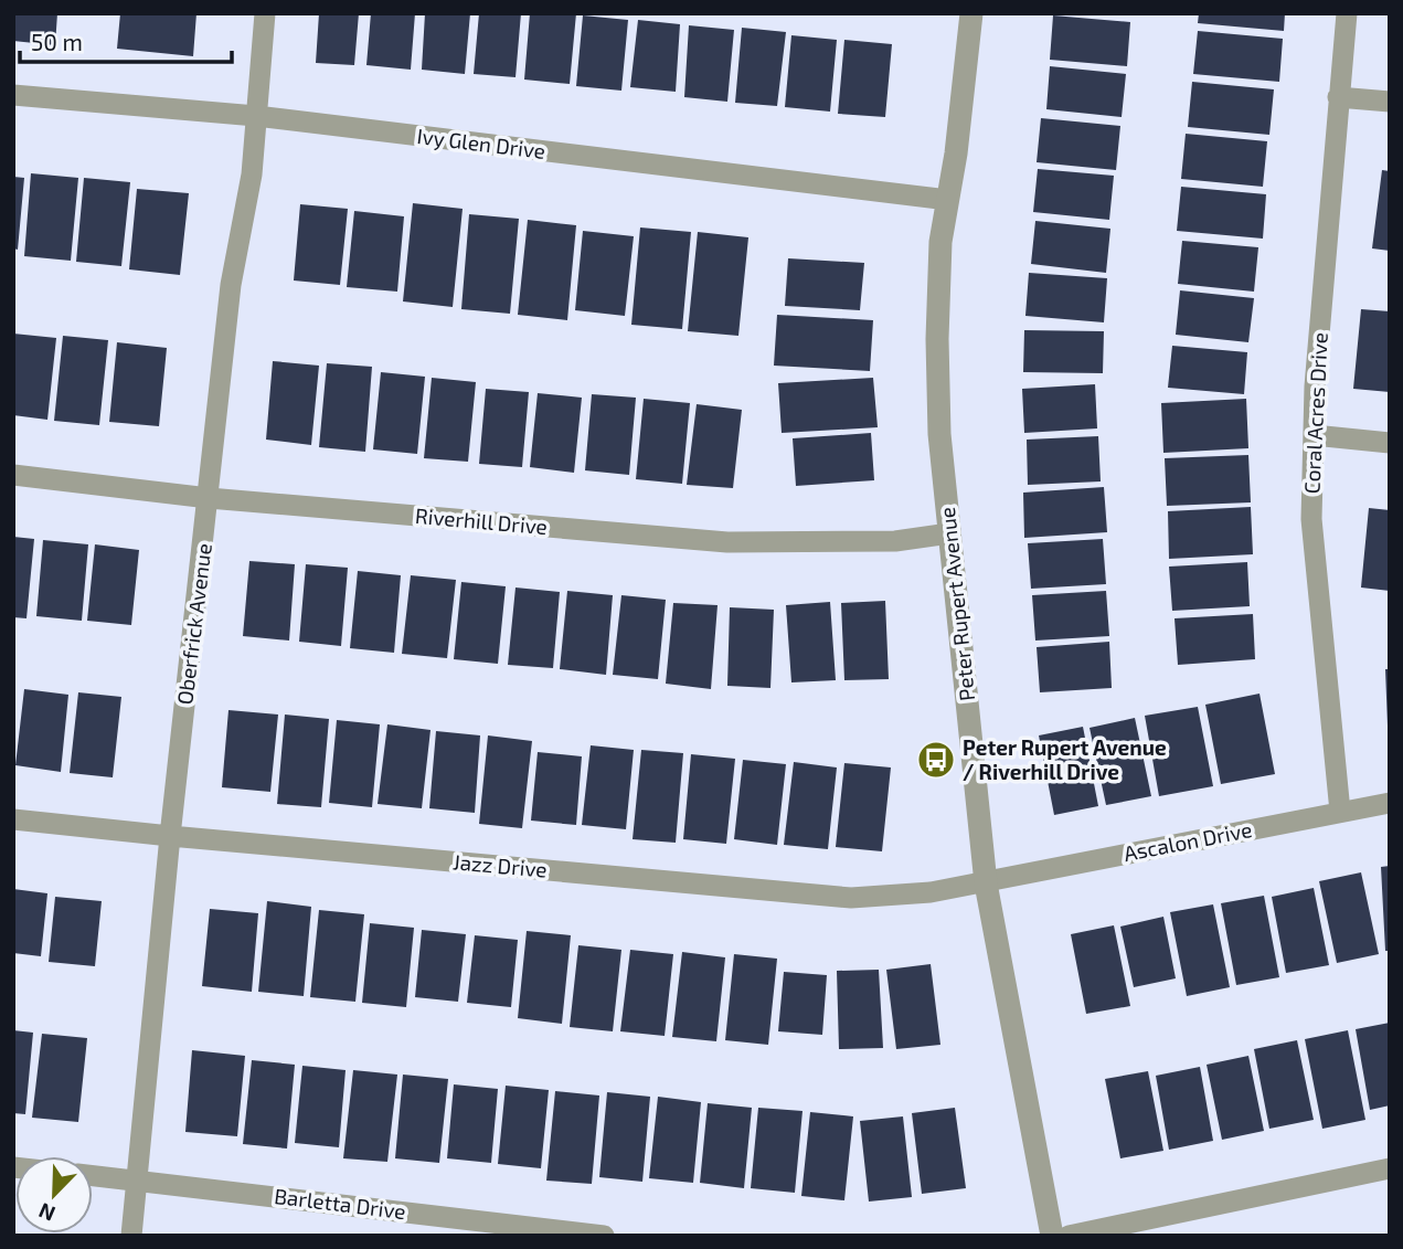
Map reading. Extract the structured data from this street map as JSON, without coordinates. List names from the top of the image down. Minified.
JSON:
{"streets":{"street":["Ivy Glen Drive","Coral Acres Drive","Riverhill Drive","Peter Rupert Avenue","Oberfrick Avenue","Ascalon Drive","Jazz Drive","Barletta Drive"]},"crossings":[["Ivy Glen Drive","Peter Rupert Avenue"],["Ivy Glen Drive","Oberfrick Avenue"],["Coral Acres Drive","Ascalon Drive"],["Riverhill Drive","Peter Rupert Avenue"],["Riverhill Drive","Oberfrick Avenue"],["Peter Rupert Avenue","Ascalon Drive"],["Peter Rupert Avenue","Jazz Drive"],["Oberfrick Avenue","Jazz Drive"],["Oberfrick Avenue","Barletta Drive"],["Ascalon Drive","Jazz Drive"]],"places":{"bus stop":["Peter Rupert Avenue / Riverhill Drive"]},"scale_bar":"50 m","north":"bottom left"}
